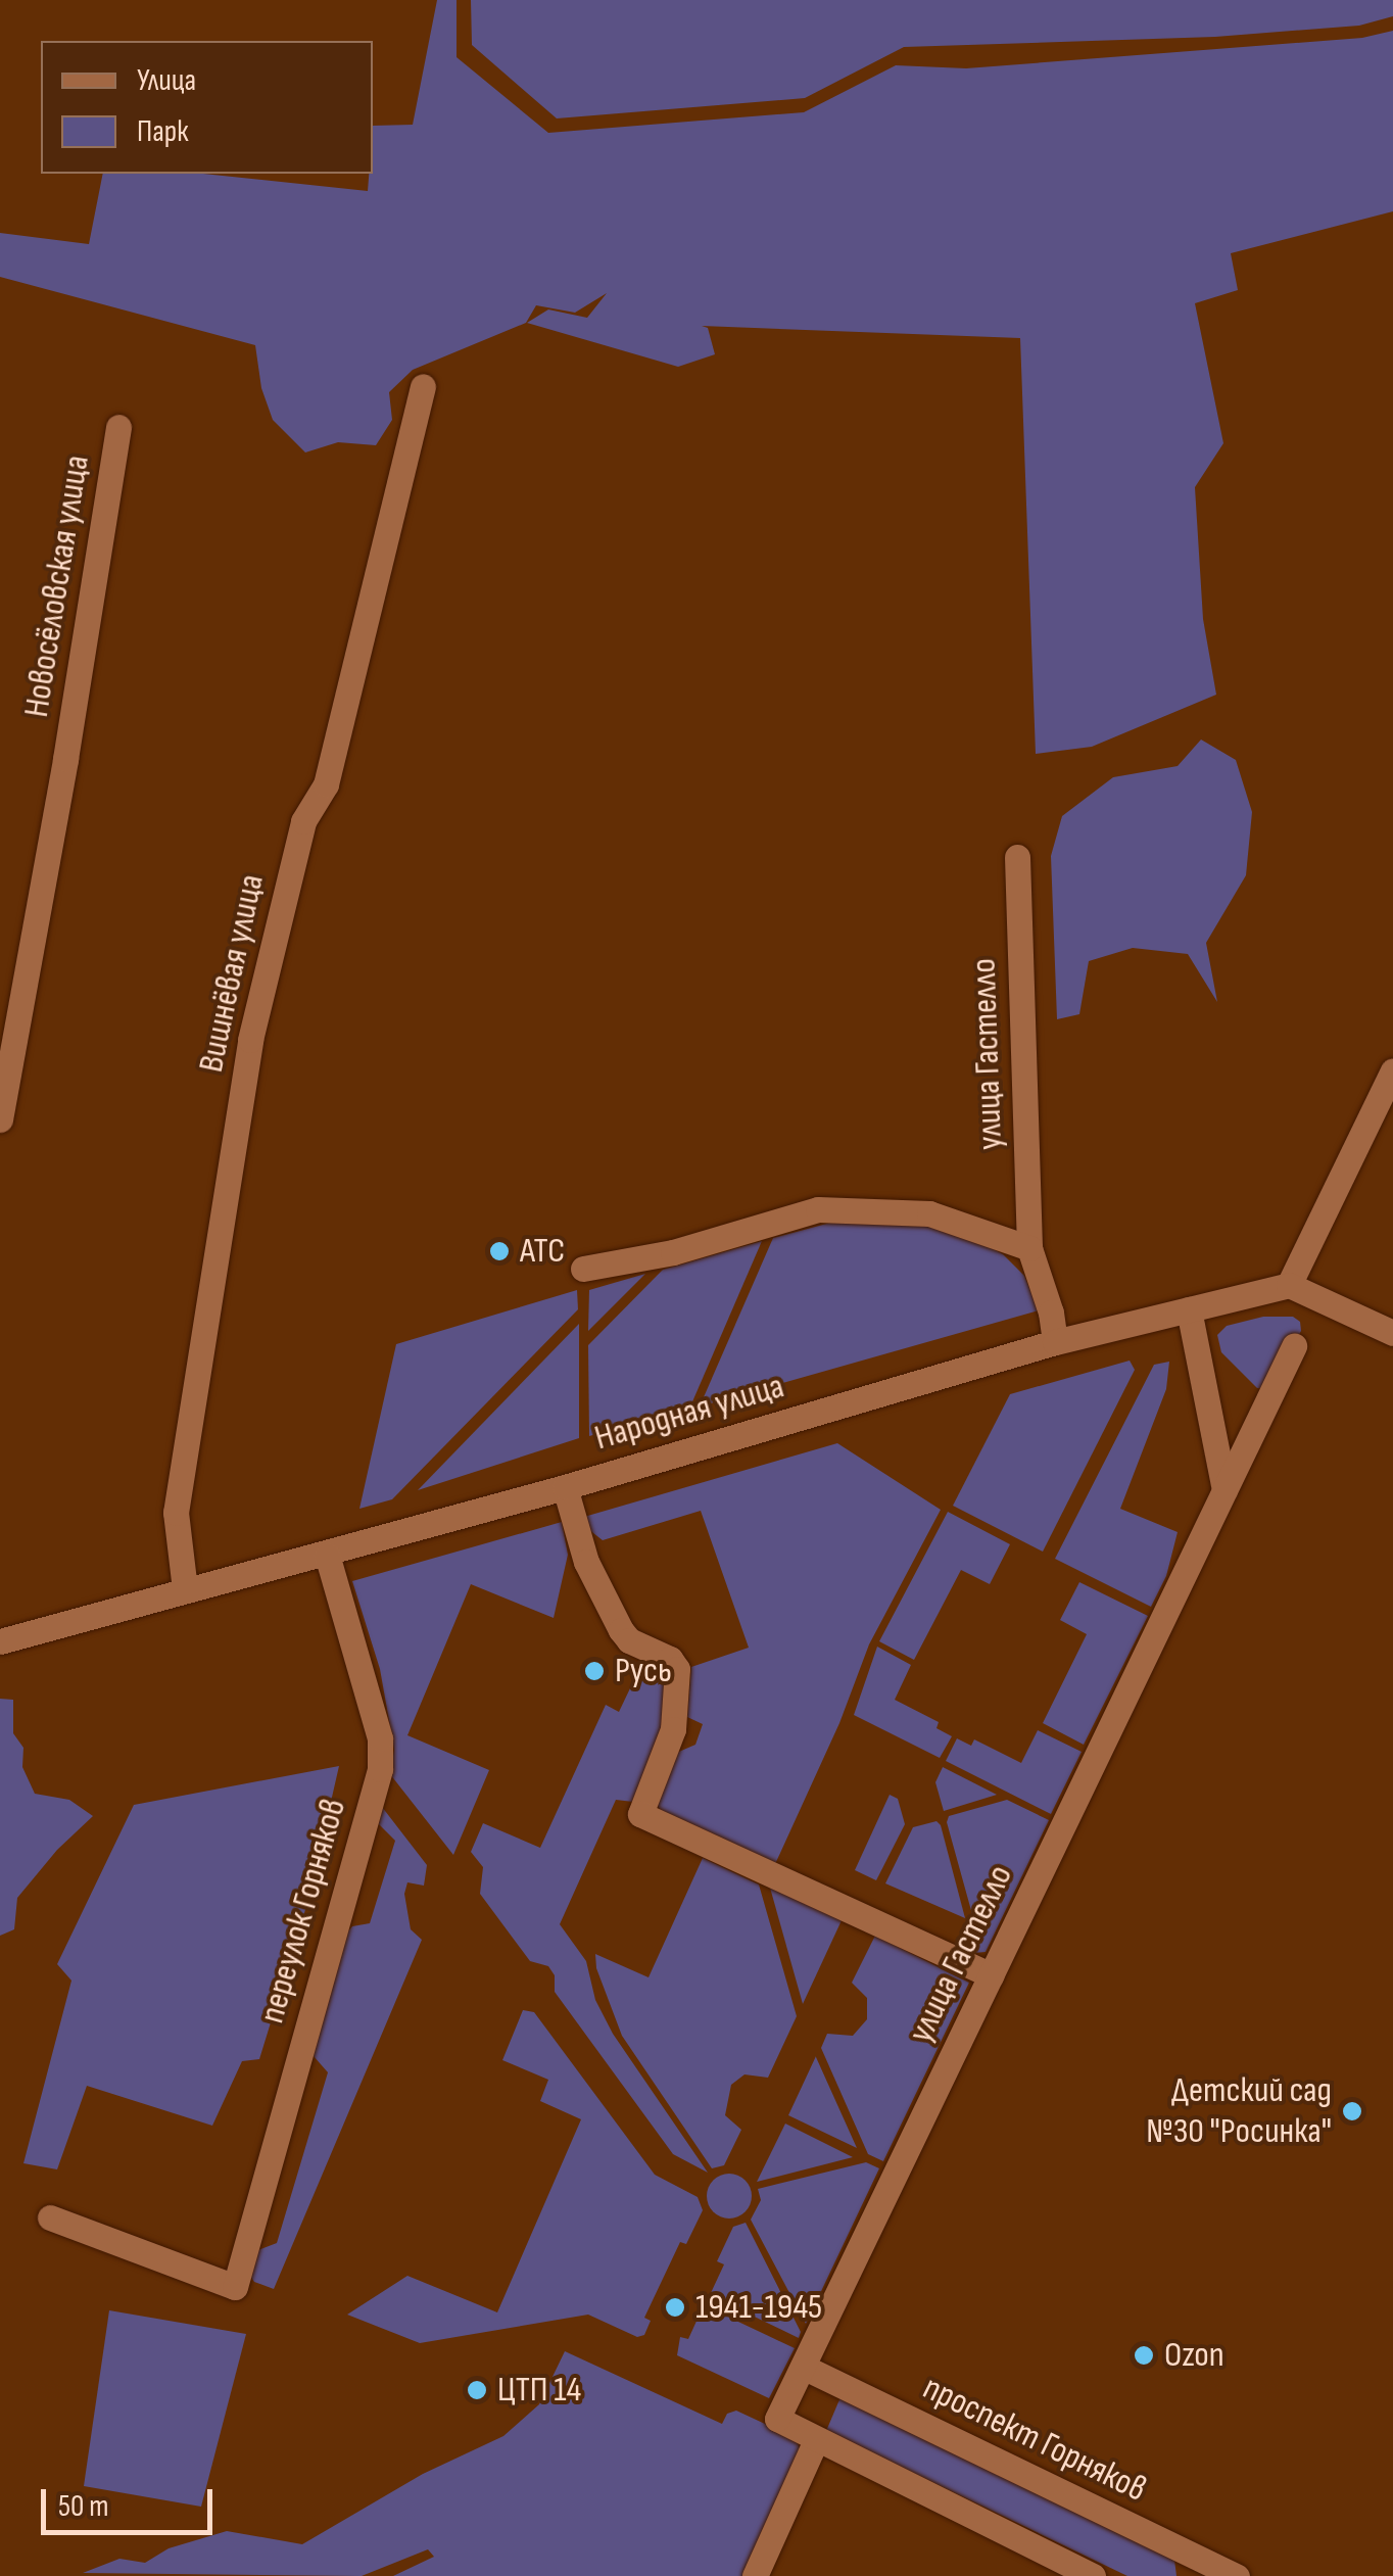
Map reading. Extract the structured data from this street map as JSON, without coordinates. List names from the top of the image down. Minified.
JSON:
{"streets":{"street":["Новосёловская улица","Вишнёвая улица","улица Гастелло","Народная улица","переулок Горняков","проспект Горняков"]},"crossings":[["Вишнёвая улица","Народная улица"],["улица Гастелло","Народная улица"],["улица Гастелло","проспект Горняков"],["Народная улица","переулок Горняков"]],"places":["АТС","Русь","Детский сад №30 \"Росинка\"","1941-1945","Ozon","ЦТП 14"],"legend":["Улица","Парк"],"scale_bar":"50 m"}
